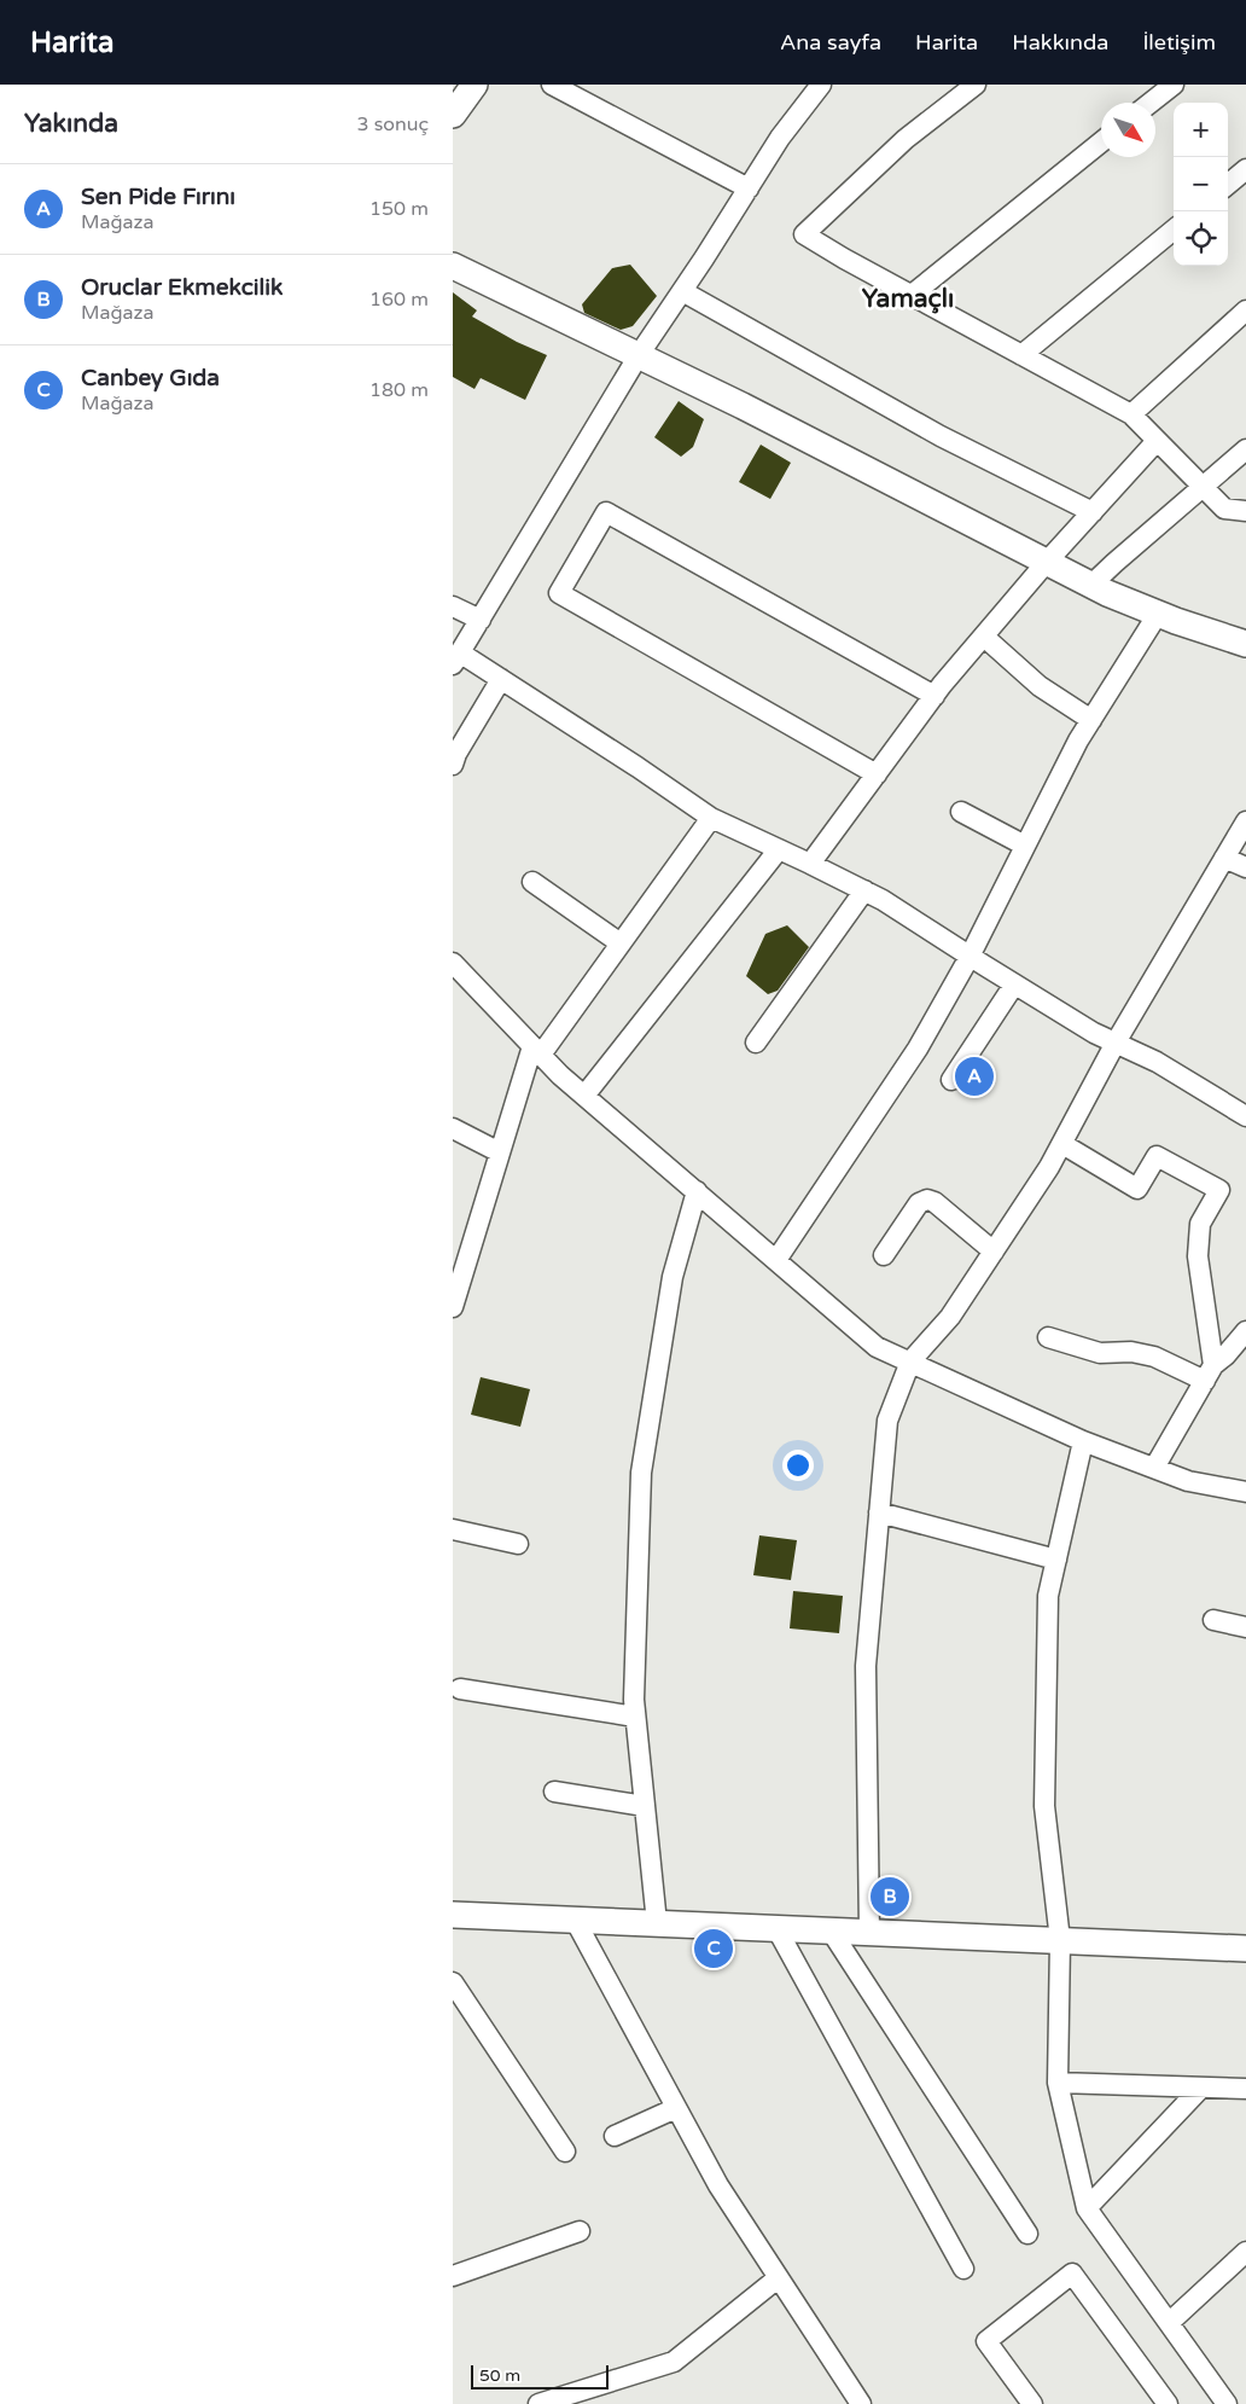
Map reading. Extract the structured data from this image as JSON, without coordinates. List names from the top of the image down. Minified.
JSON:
{"districts":["Yamaçlı"],"scale_bar":"50 m","north":"bottom right","page":{"header":"Harita","nav":["Ana sayfa","Harita","Hakkında","İletişim"],"heading":["Yakında","3 sonuç"],"map_buttons":["+","−"],"list":[{"mark":"A","name":"Sen Pide Fırını","note":"Mağaza","value":"150 m"},{"mark":"B","name":"Oruclar Ekmekcilik","note":"Mağaza","value":"160 m"},{"mark":"C","name":"Canbey Gıda","note":"Mağaza","value":"180 m"}],"pins":["A","B","C"],"scale":"50 m"}}
